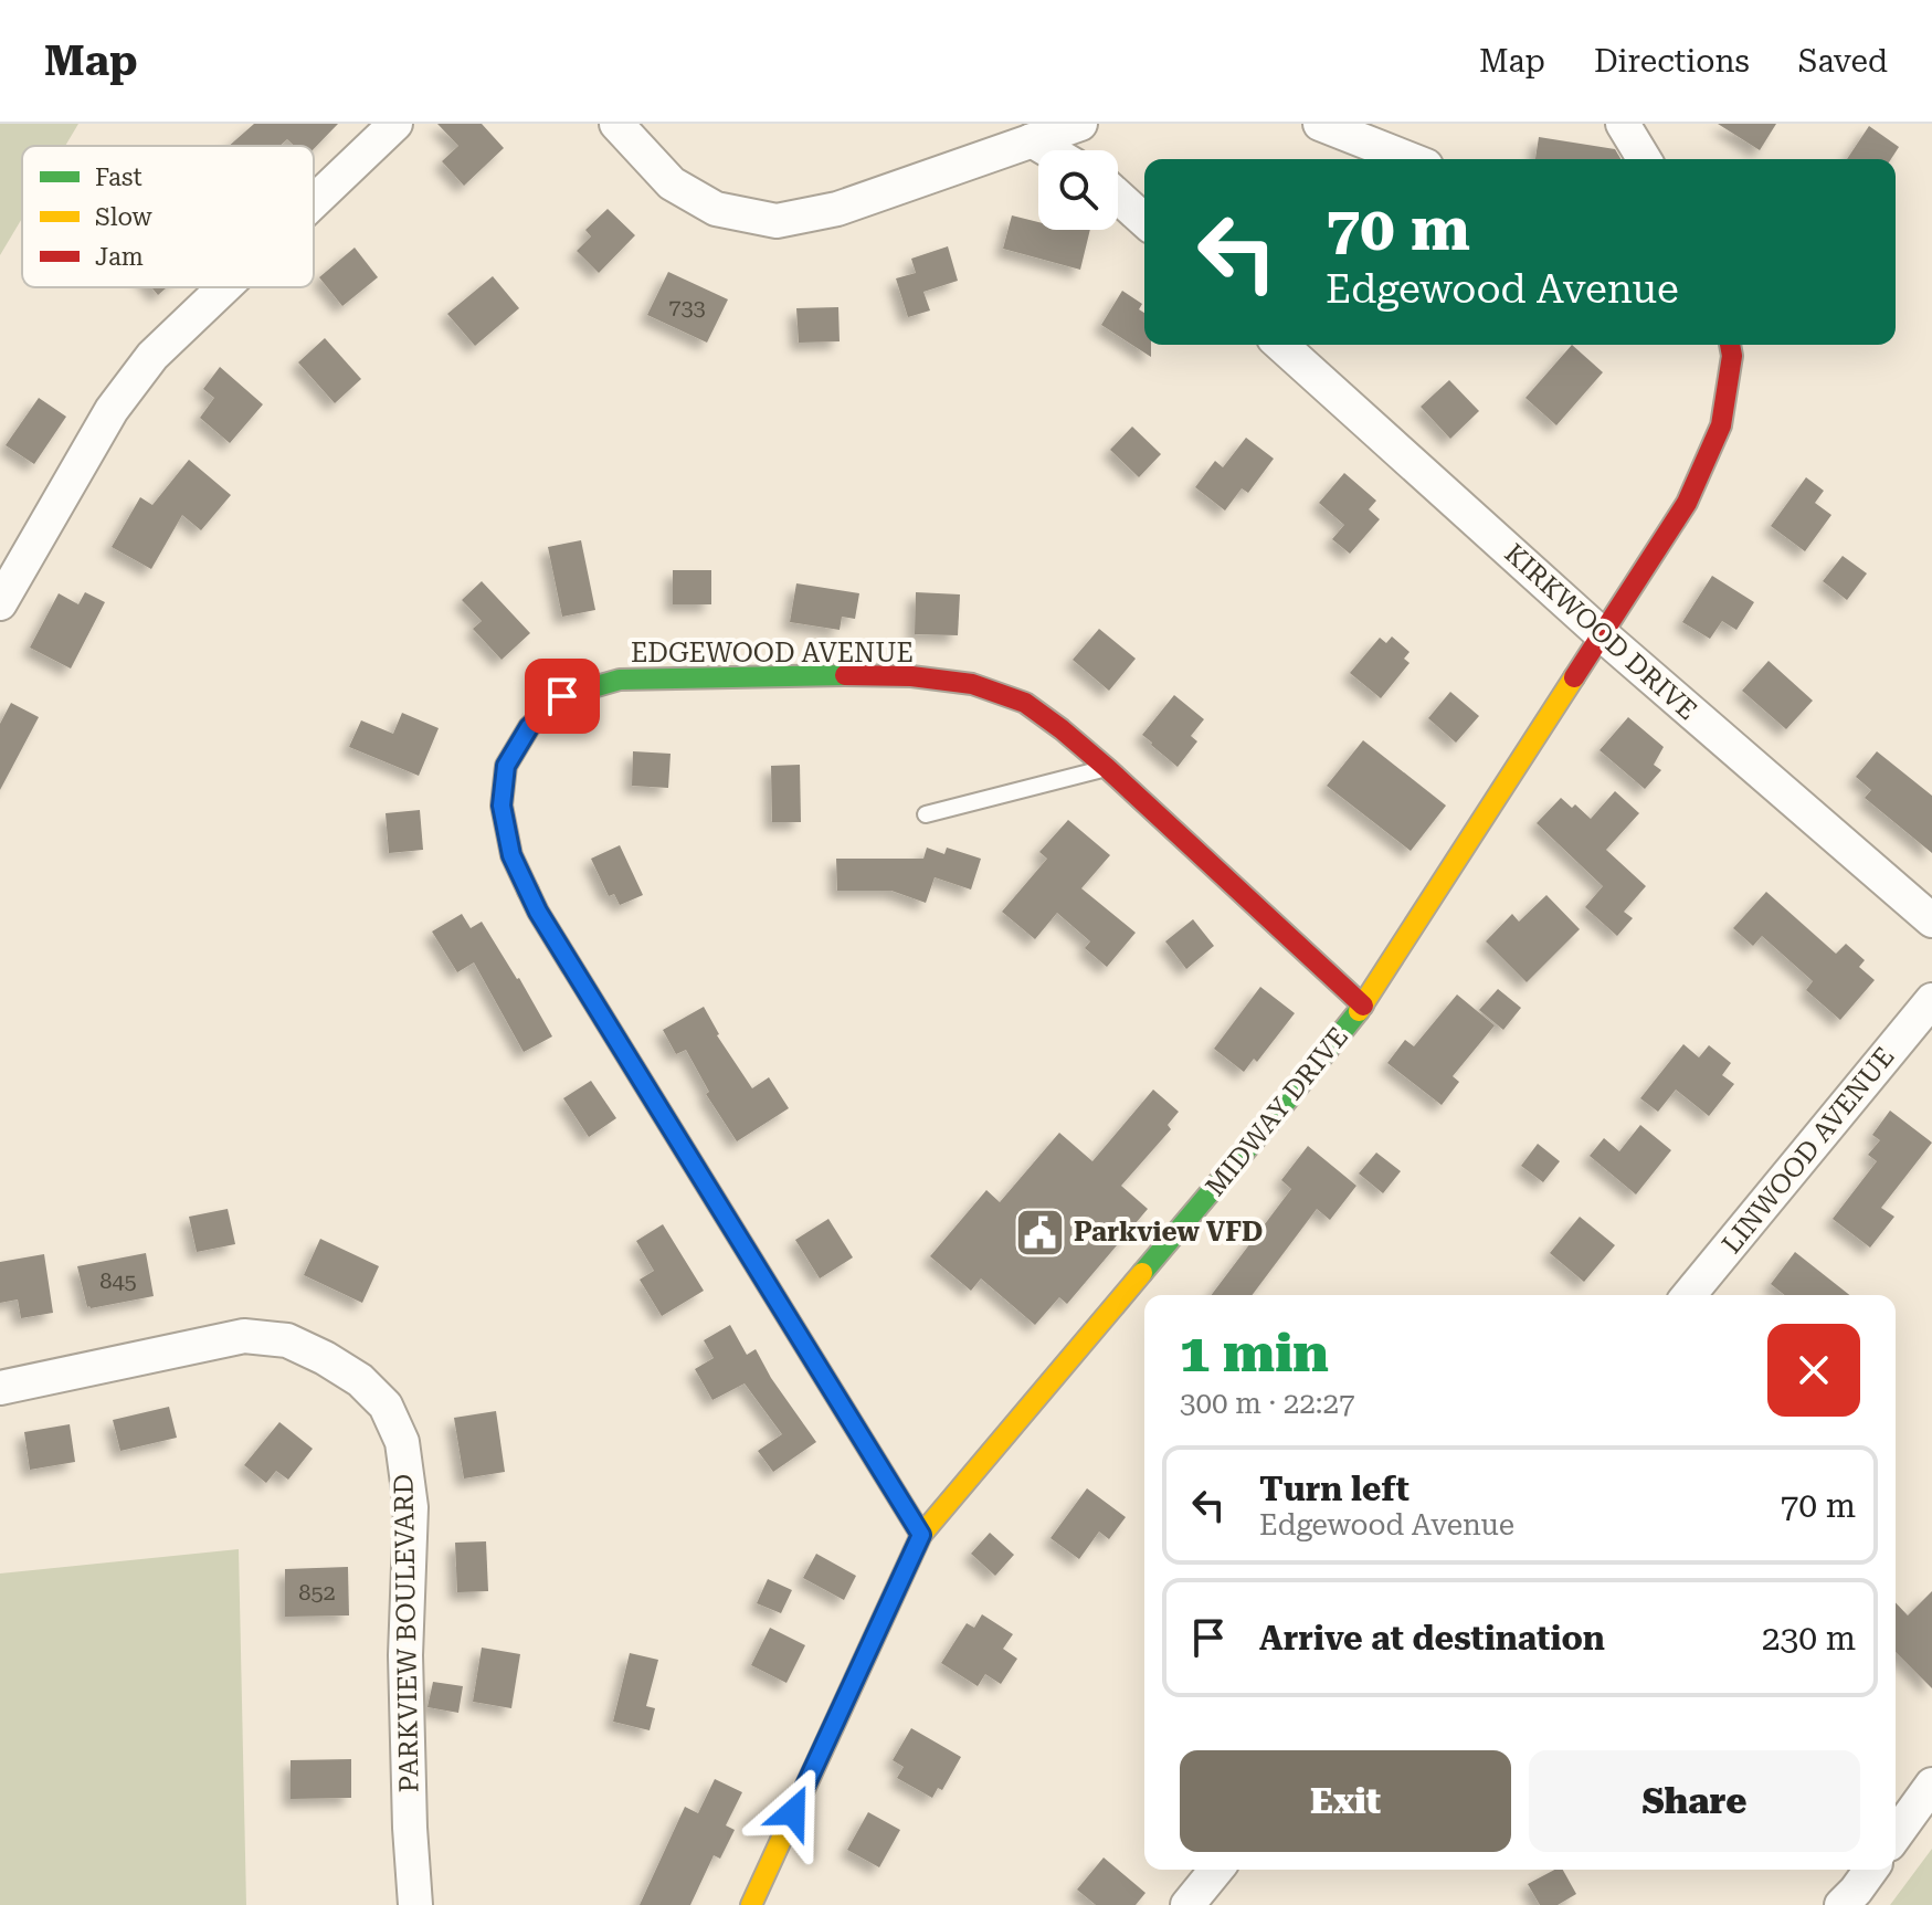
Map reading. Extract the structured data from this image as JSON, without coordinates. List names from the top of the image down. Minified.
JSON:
{"streets":{"street":["KIRKWOOD DRIVE","EDGEWOOD AVENUE","MIDWAY DRIVE","LINWOOD AVENUE","PARKVIEW BOULEVARD"]},"crossings":[["KIRKWOOD DRIVE","MIDWAY DRIVE"],["EDGEWOOD AVENUE","MIDWAY DRIVE"]],"places":{"public building":["Parkview VFD"]},"house_numbers":["733","845","852"],"legend":["Fast","Slow","Jam"],"page":{"header":"Map","nav":["Map","Directions","Saved"],"turn":["70 m","Edgewood Avenue"],"heading":["1 min","300 m · 22:27"],"list":[{"name":"Turn left","note":"Edgewood Avenue","value":"70 m"},{"name":"Arrive at destination","value":"230 m"}],"buttons":["Exit","Share"]}}
